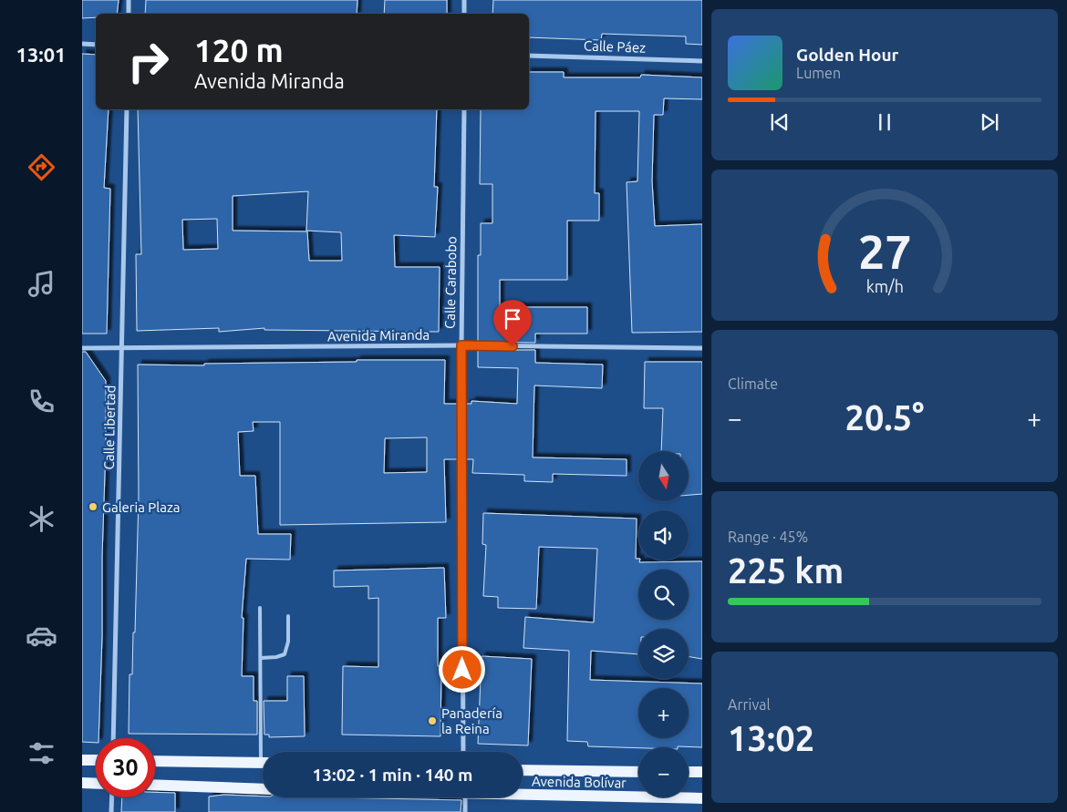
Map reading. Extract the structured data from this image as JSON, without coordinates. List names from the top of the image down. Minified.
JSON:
{"streets":{"main road":["Avenida Bolívar"],"street":["Calle Páez","Calle Carabobo","Avenida Miranda","Calle Libertad"]},"crossings":[["Calle Carabobo","Avenida Miranda"],["Avenida Miranda","Calle Libertad"]],"places":["Galeria Plaza","Panadería la Reina"],"north":"bottom","page":{"tabs":"13:01","turn":["120 m","Avenida Miranda"],"song":["Golden Hour","Lumen"],"tile":["Climate",["Range · 45%","225 km"],["Arrival","13:02"]],"heat":["−","20.5°","+"],"map_buttons":["+","−"],"limit":"30","trip":"13:02 · 1 min · 140 m","gauge":["27","km/h"]}}
